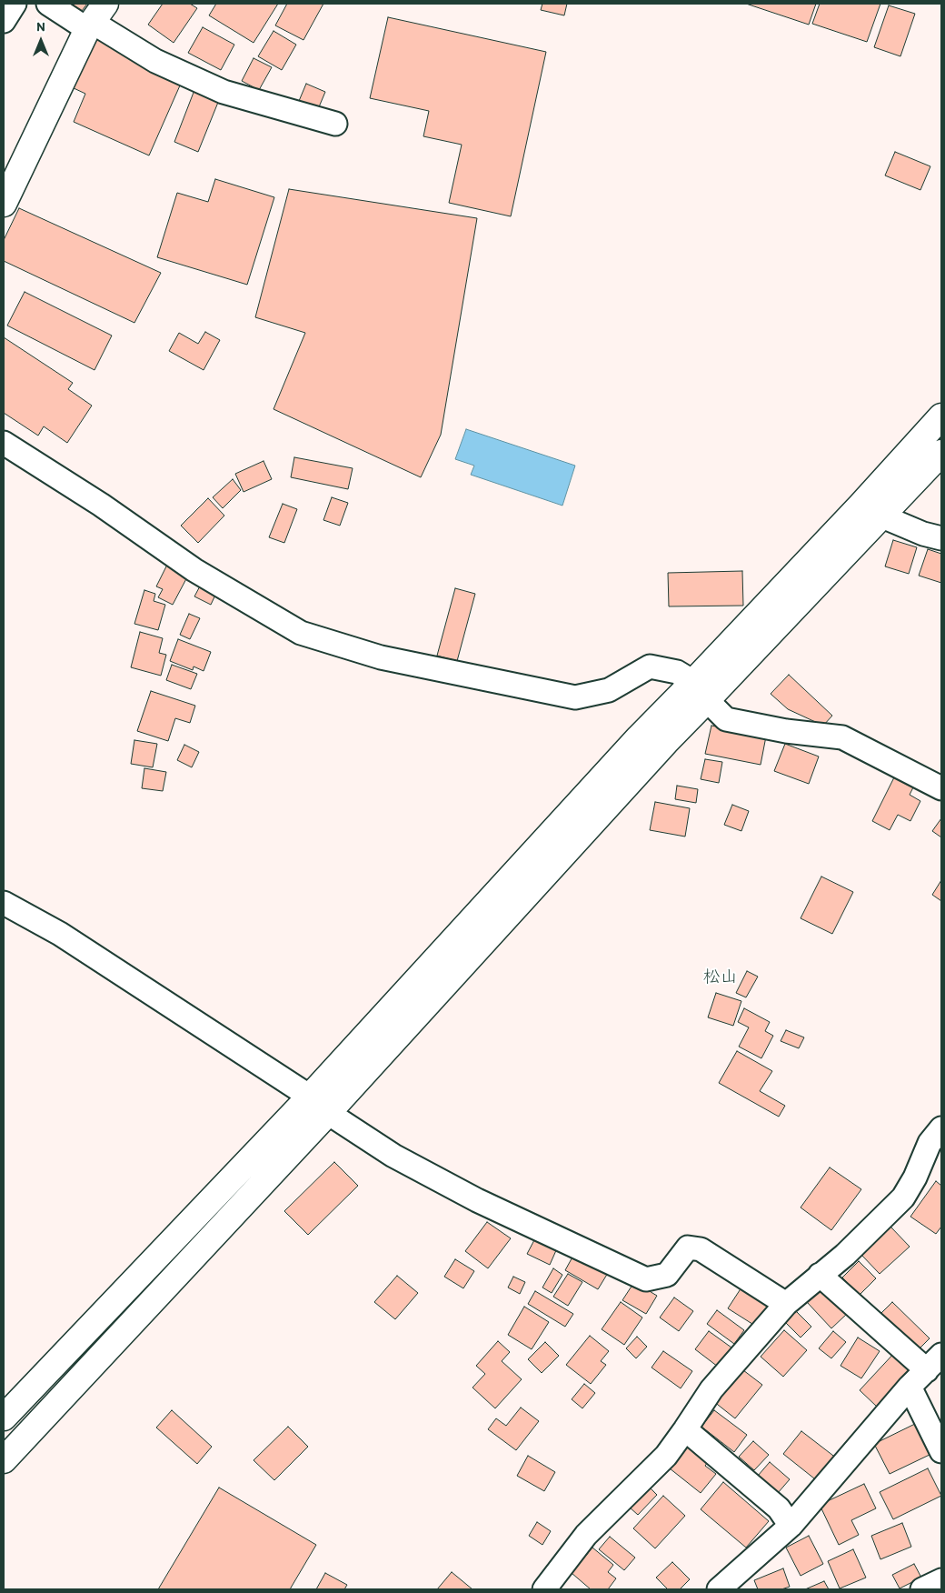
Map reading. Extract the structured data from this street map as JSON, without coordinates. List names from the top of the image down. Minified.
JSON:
{"districts":["松山"],"north":"top"}
